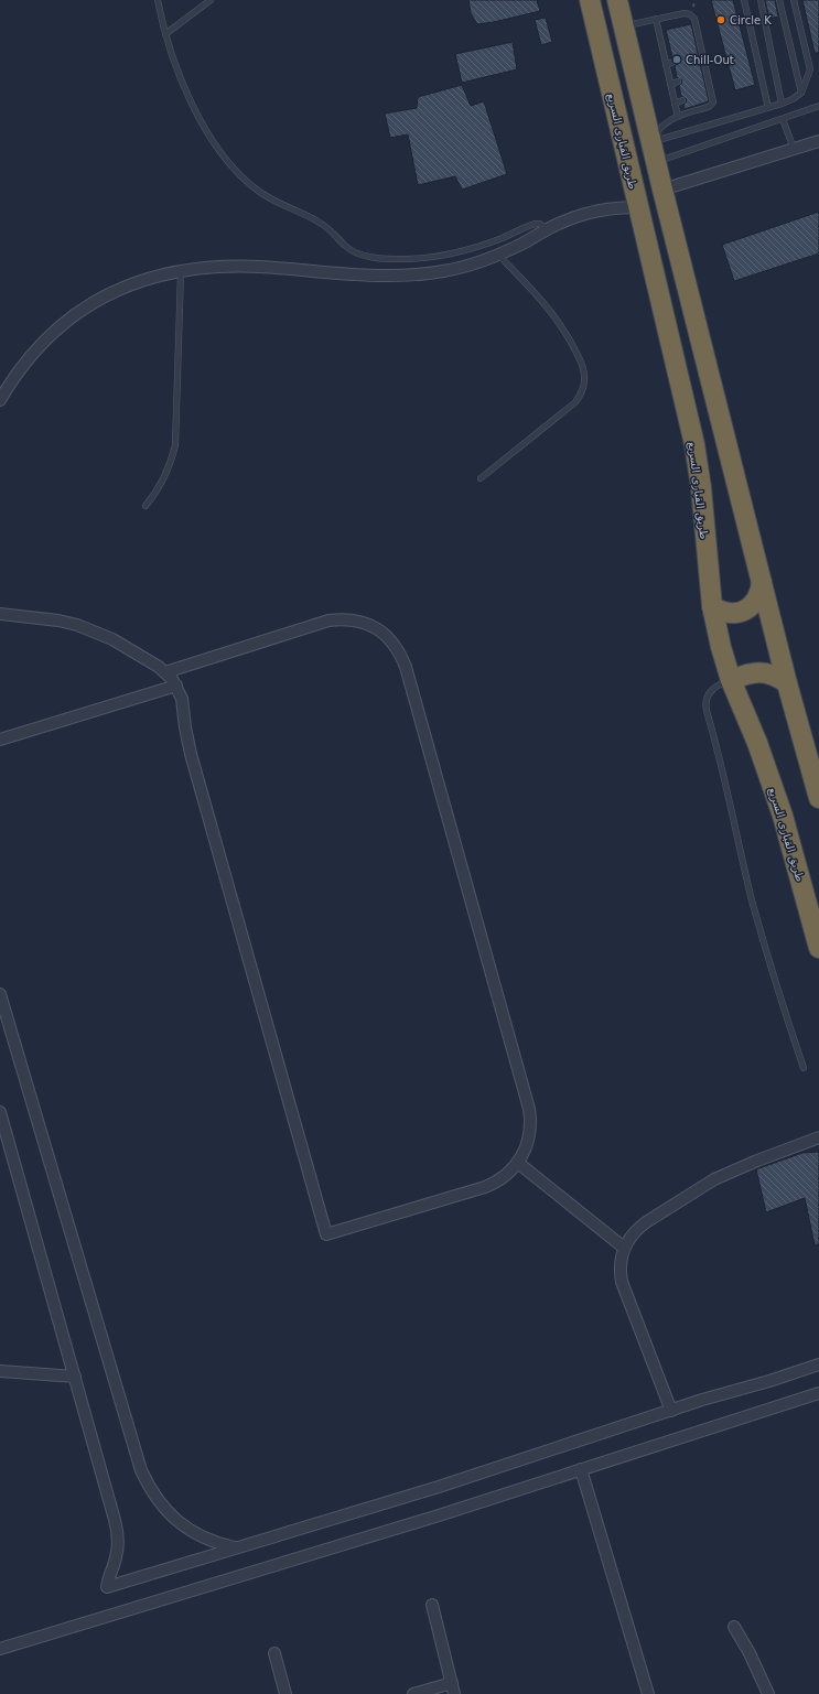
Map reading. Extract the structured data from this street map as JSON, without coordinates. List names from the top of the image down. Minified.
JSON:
{"streets":{"highway":["طريق القبارى السريع"]},"places":["Circle K","Chill-Out"]}
